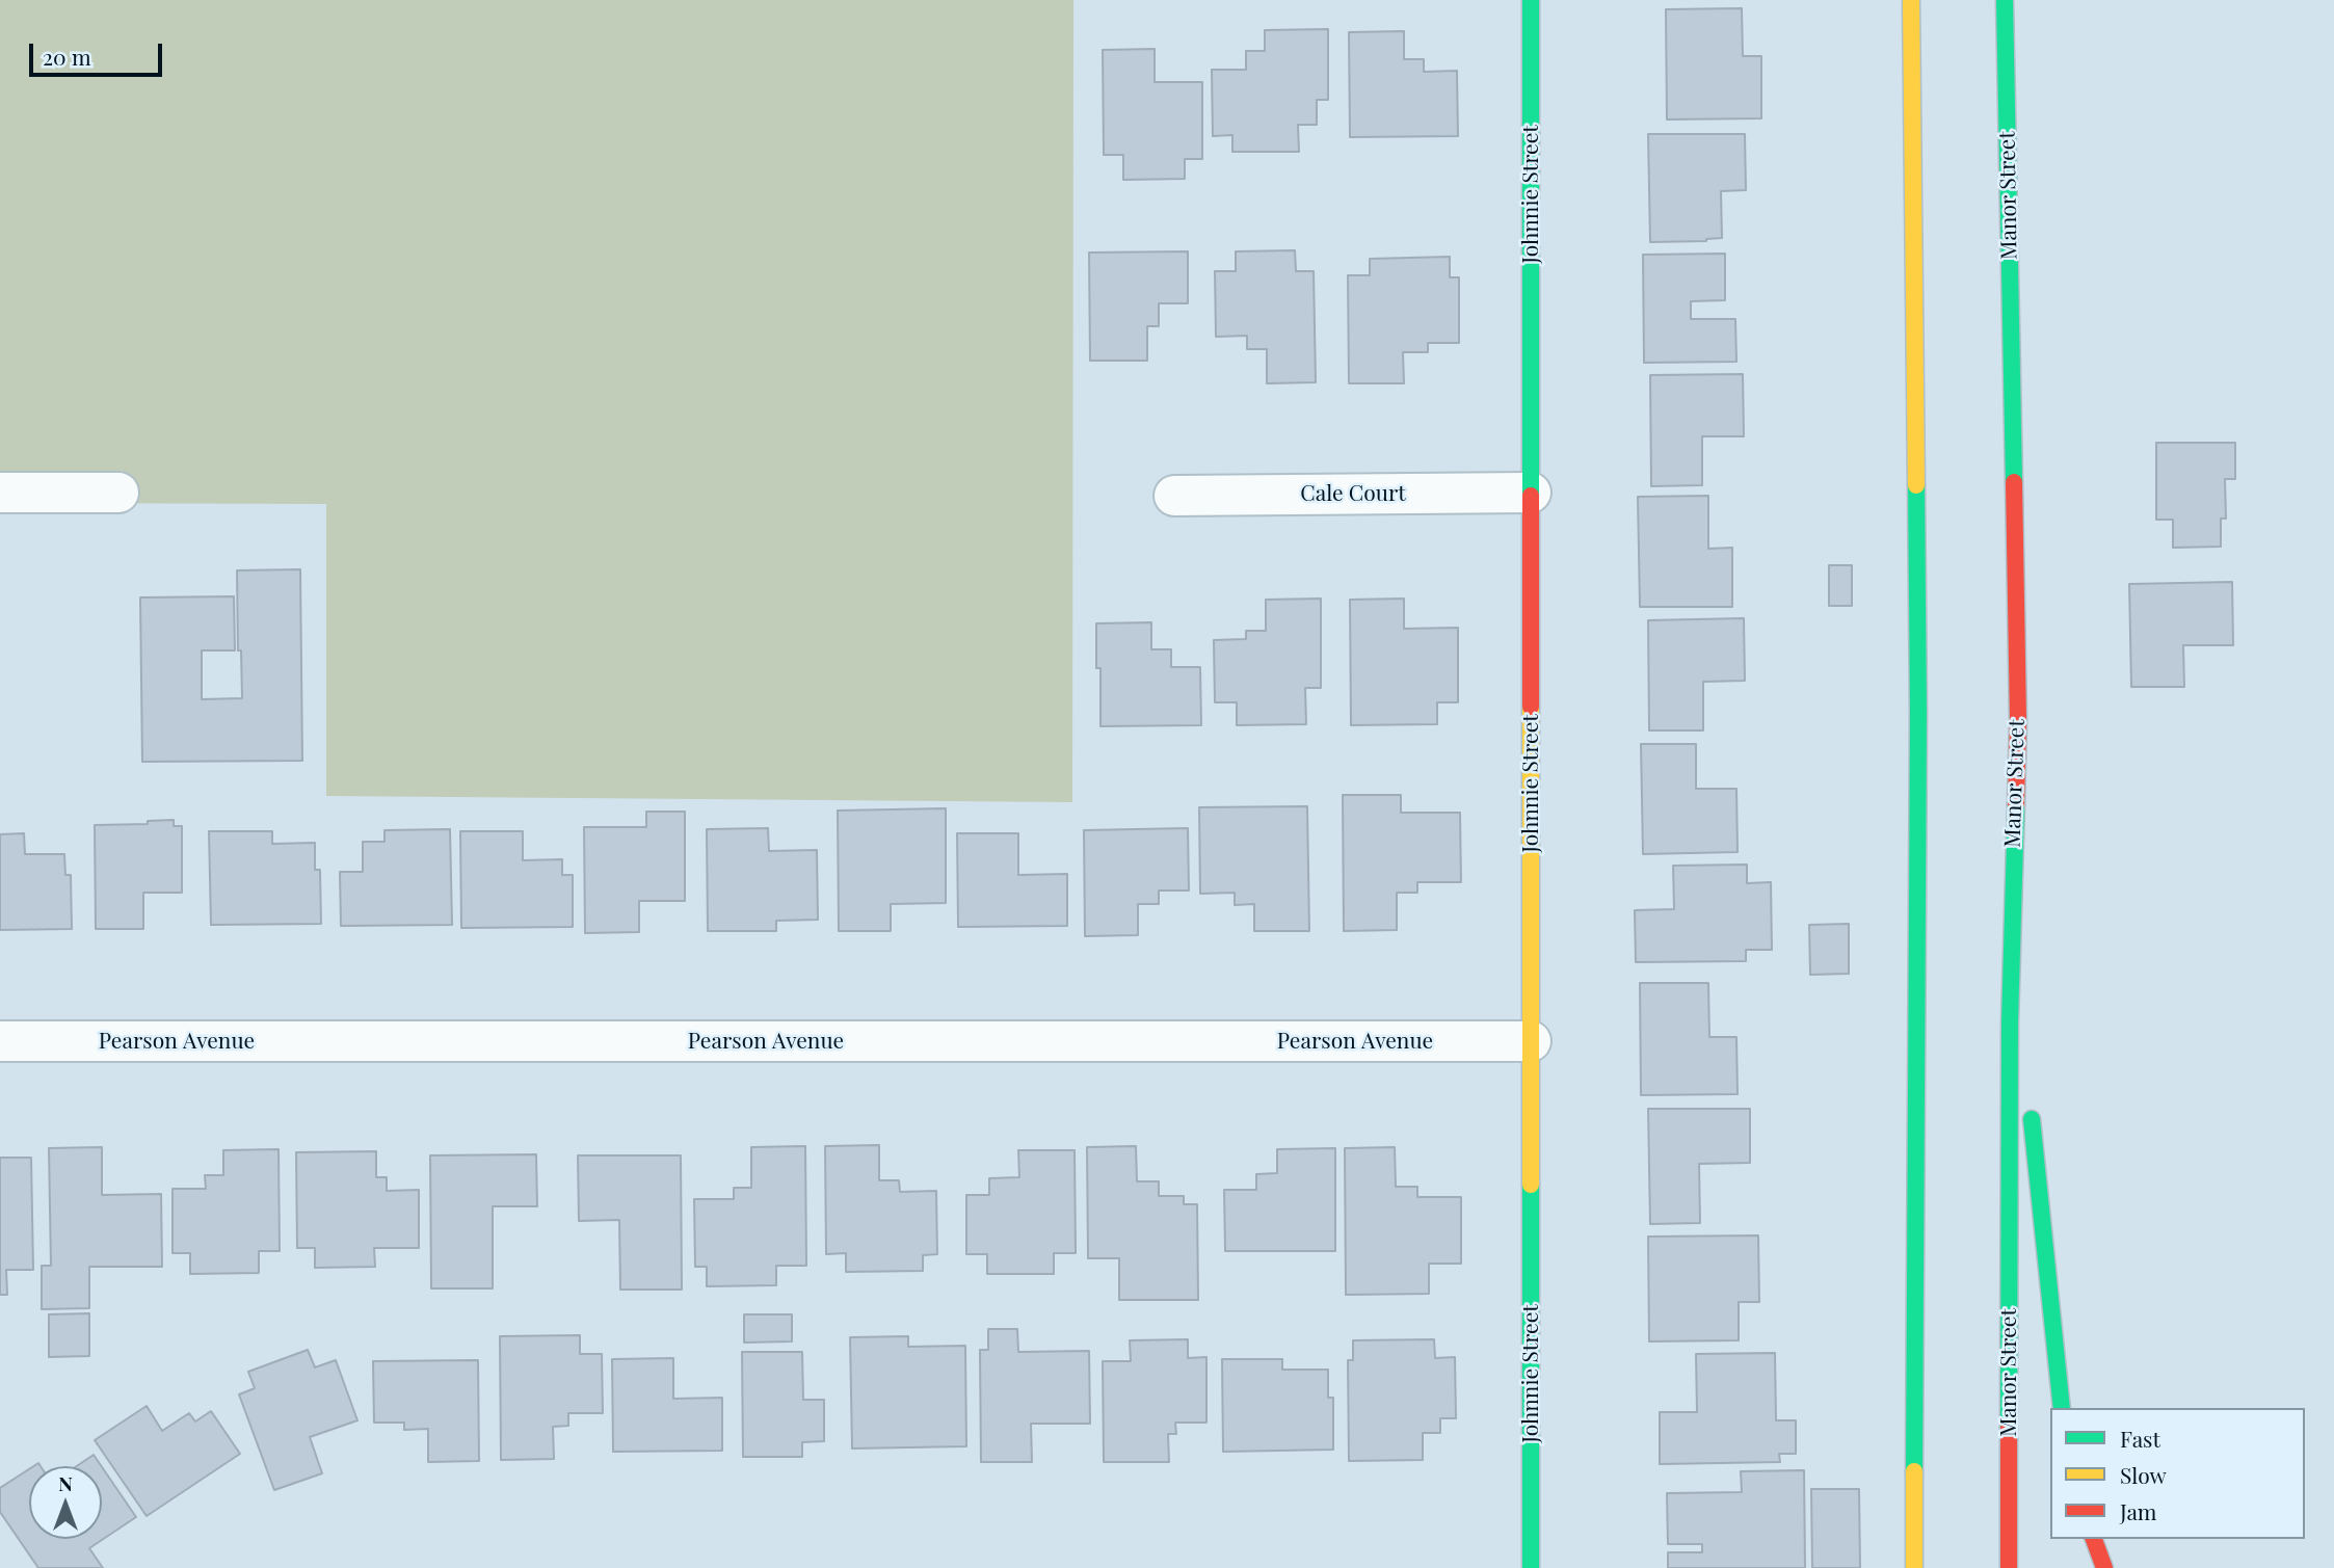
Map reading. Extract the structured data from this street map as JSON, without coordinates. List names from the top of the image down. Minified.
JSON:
{"streets":{"main road":["Johnnie Street","Manor Street"],"street":["Cale Court","Pearson Avenue"]},"crossings":[["Johnnie Street","Cale Court"],["Johnnie Street","Pearson Avenue"]],"legend":["Fast","Slow","Jam"],"scale_bar":"20 m","north":"top"}
